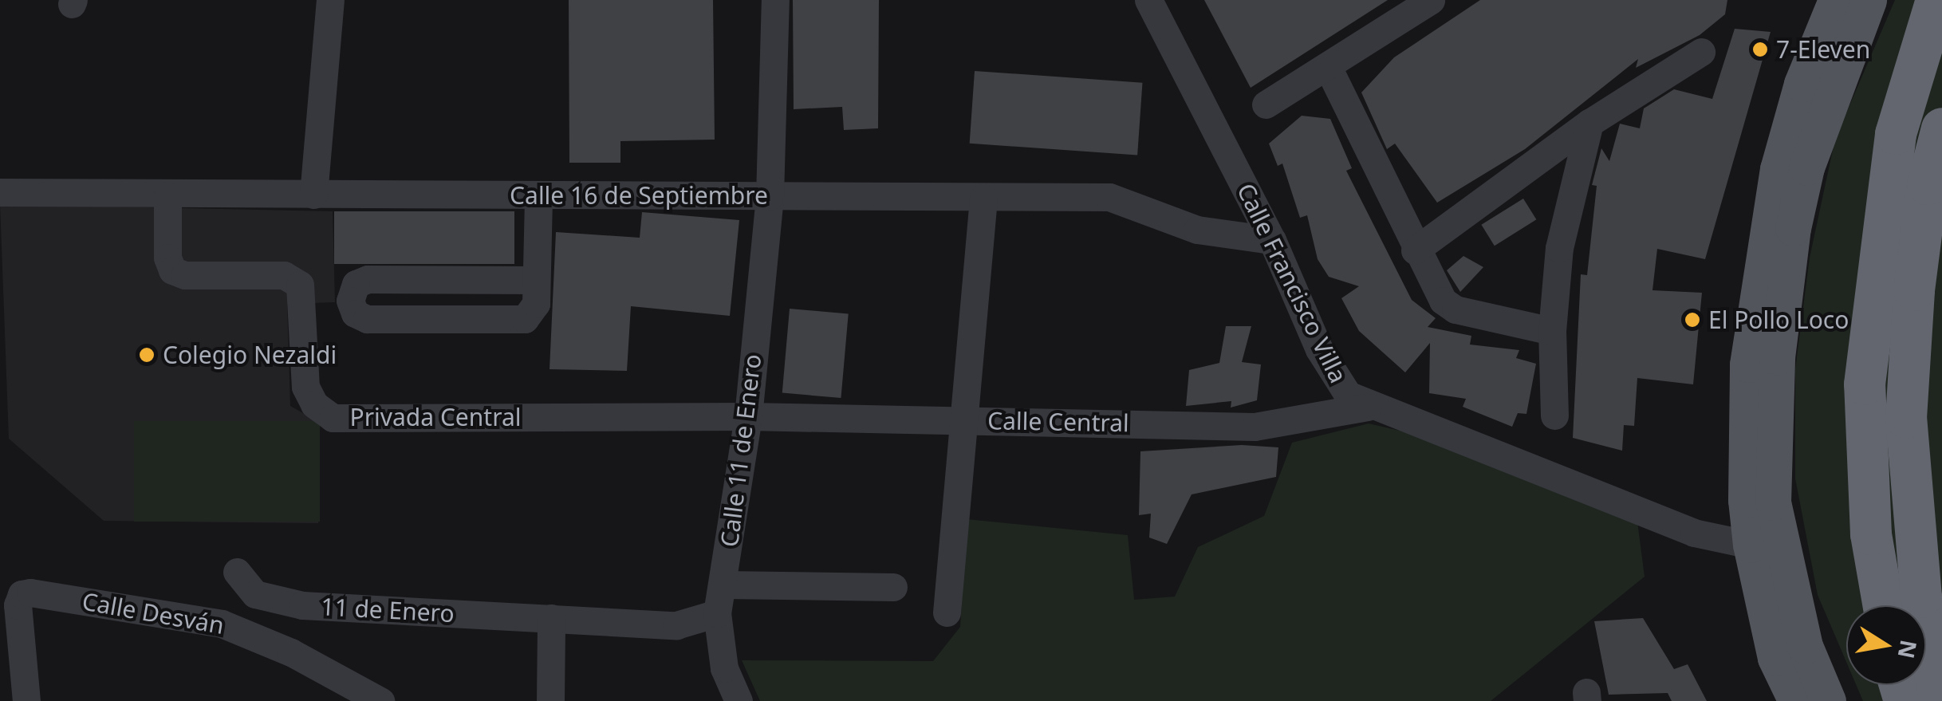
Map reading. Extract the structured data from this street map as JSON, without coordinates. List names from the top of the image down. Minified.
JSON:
{"streets":{"street":["Calle 16 de Septiembre","Calle Francisco Villa","Privada Central","Calle Central","Calle 11 de Enero","11 de Enero","Calle Desván"]},"crossings":[["Calle 16 de Septiembre","Calle Francisco Villa"],["Calle 16 de Septiembre","Privada Central"],["Calle 16 de Septiembre","Calle 11 de Enero"],["Calle Francisco Villa","Calle Central"],["Privada Central","Calle Central"],["Privada Central","Calle 11 de Enero"],["Calle Central","Calle 11 de Enero"],["Calle 11 de Enero","11 de Enero"]],"places":["7-Eleven","El Pollo Loco","Colegio Nezaldi"],"north":"right"}
